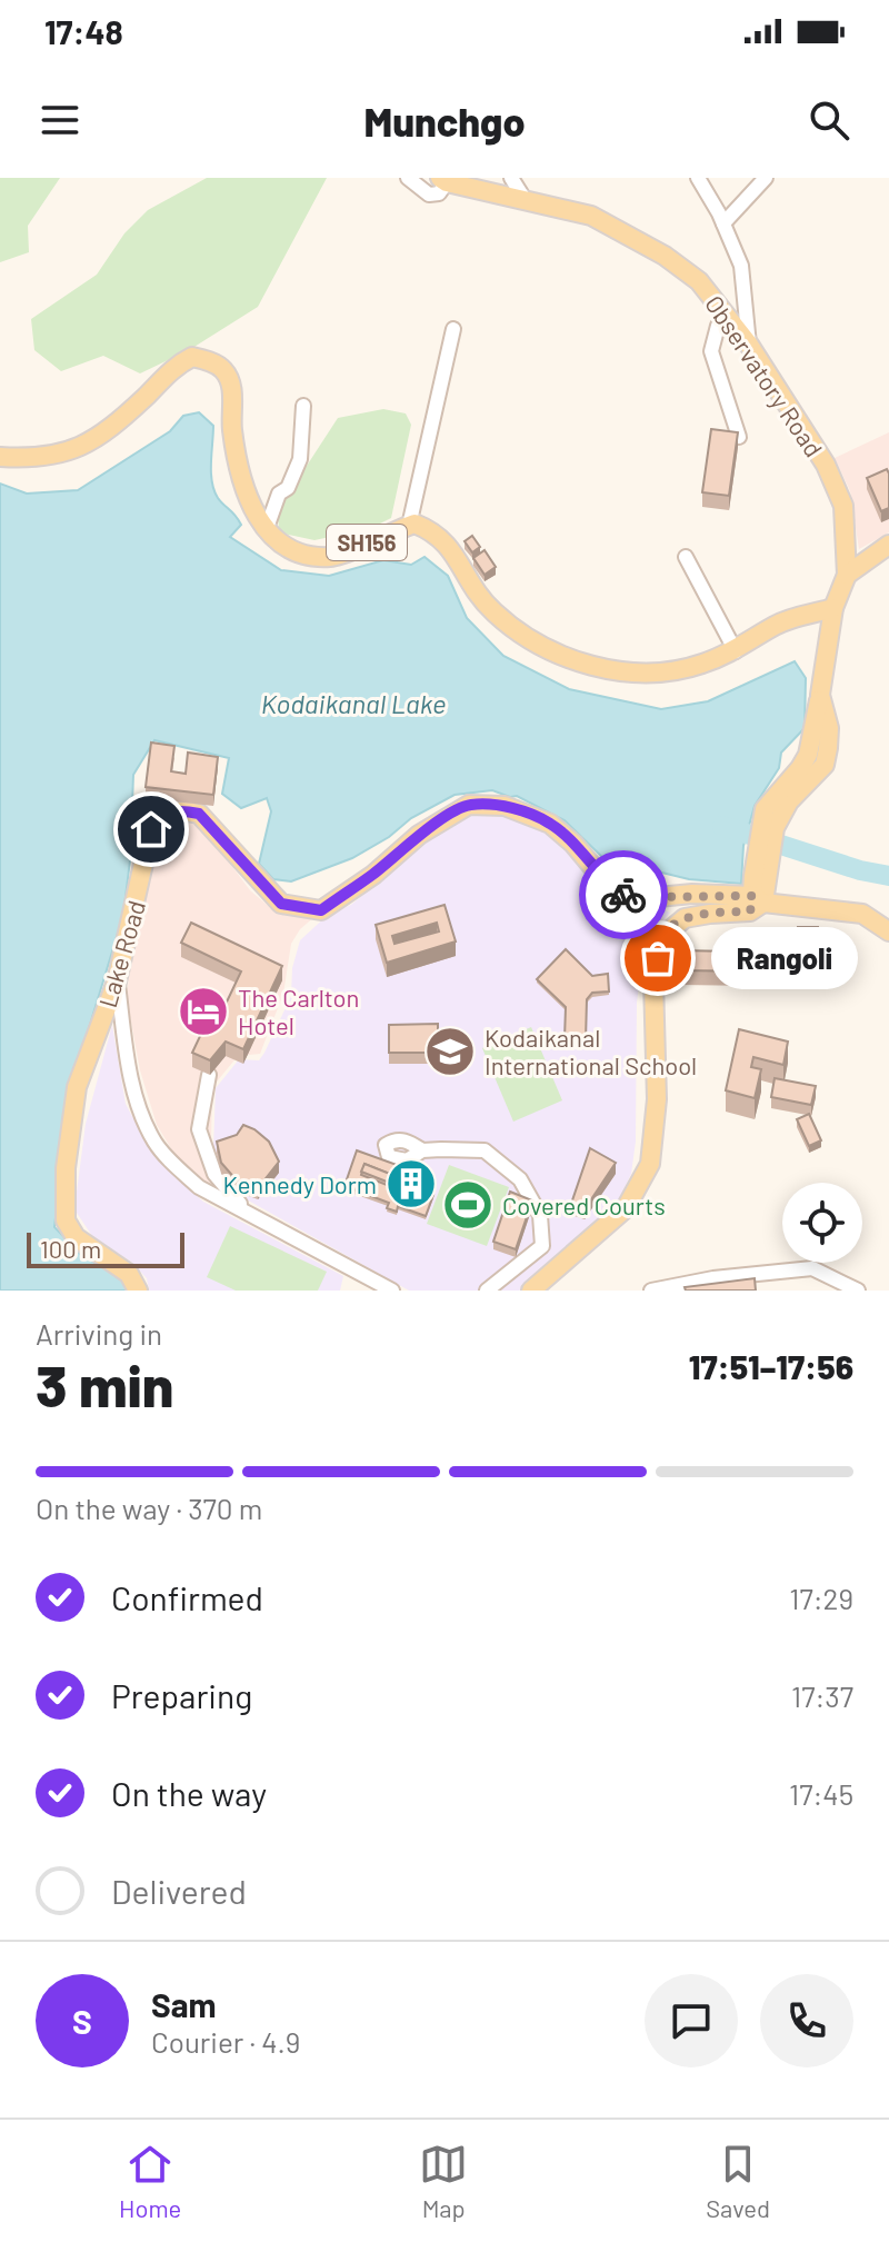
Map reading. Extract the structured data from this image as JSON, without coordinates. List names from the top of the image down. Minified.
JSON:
{"streets":{"main road":["Observatory Road","SH156","Lake Road"]},"crossings":[["Observatory Road","SH156"],["Observatory Road","Lake Road"]],"water":["Kodaikanal Lake"],"places":{"other":["Rangoli"],"hotel":["The Carlton Hotel"],"school or university":["Kodaikanal International School"],"building":["Kennedy Dorm"],"sports":["Covered Courts"]},"scale_bar":"100 m","page":{"status":"17:48","header":"Munchgo","bubble":"Rangoli","scale":"100 m","heading":["3 min","Arriving in","17:51–17:56"],"panel":["Sam","Courier · 4.9"],"bar":"On the way · 370 m","list":[["Confirmed","17:29"],["Preparing","17:37"],["On the way","17:45"],"Delivered"],"round":"S","tabs":["Home","Map","Saved"]}}
